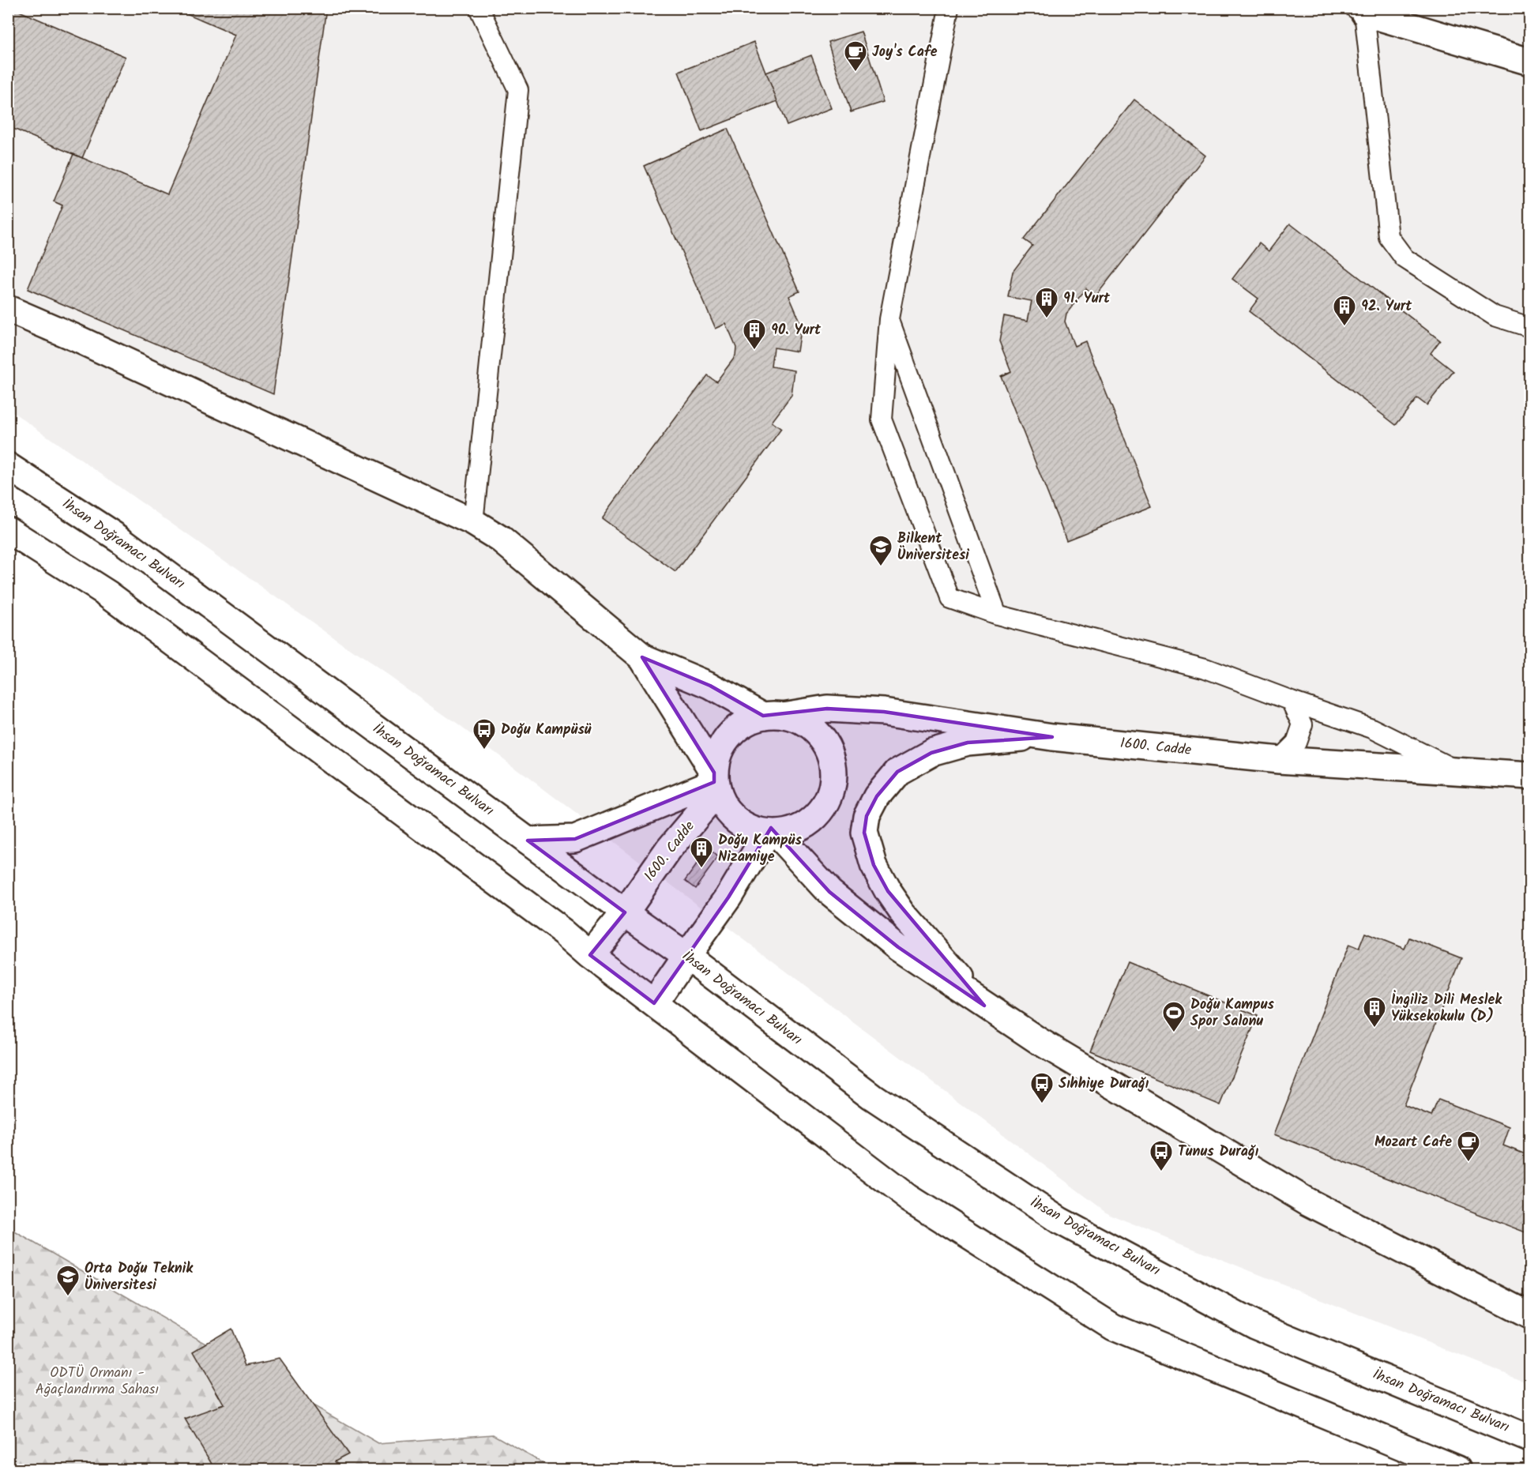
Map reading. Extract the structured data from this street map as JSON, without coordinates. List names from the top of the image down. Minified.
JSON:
{"streets":{"street":["İhsan Doğramacı Bulvarı","1600. Cadde"]},"crossings":[["İhsan Doğramacı Bulvarı","1600. Cadde"]],"parks":["ODTÜ Ormanı - Ağaçlandırma Sahası"],"places":{"cafe":["Joy's Cafe","Mozart Cafe"],"building":["91. Yurt","92. Yurt","90. Yurt","Doğu Kampüs Nizamiye","İngiliz Dili Meslek Yüksekokulu (D)"],"school or university":["Bilkent Üniversitesi","Orta Doğu Teknik Üniversitesi"],"bus stop":["Doğu Kampüsü","Sıhhiye Durağı","Tunus Durağı"],"sports":["Doğu Kampus Spor Salonu"]}}
